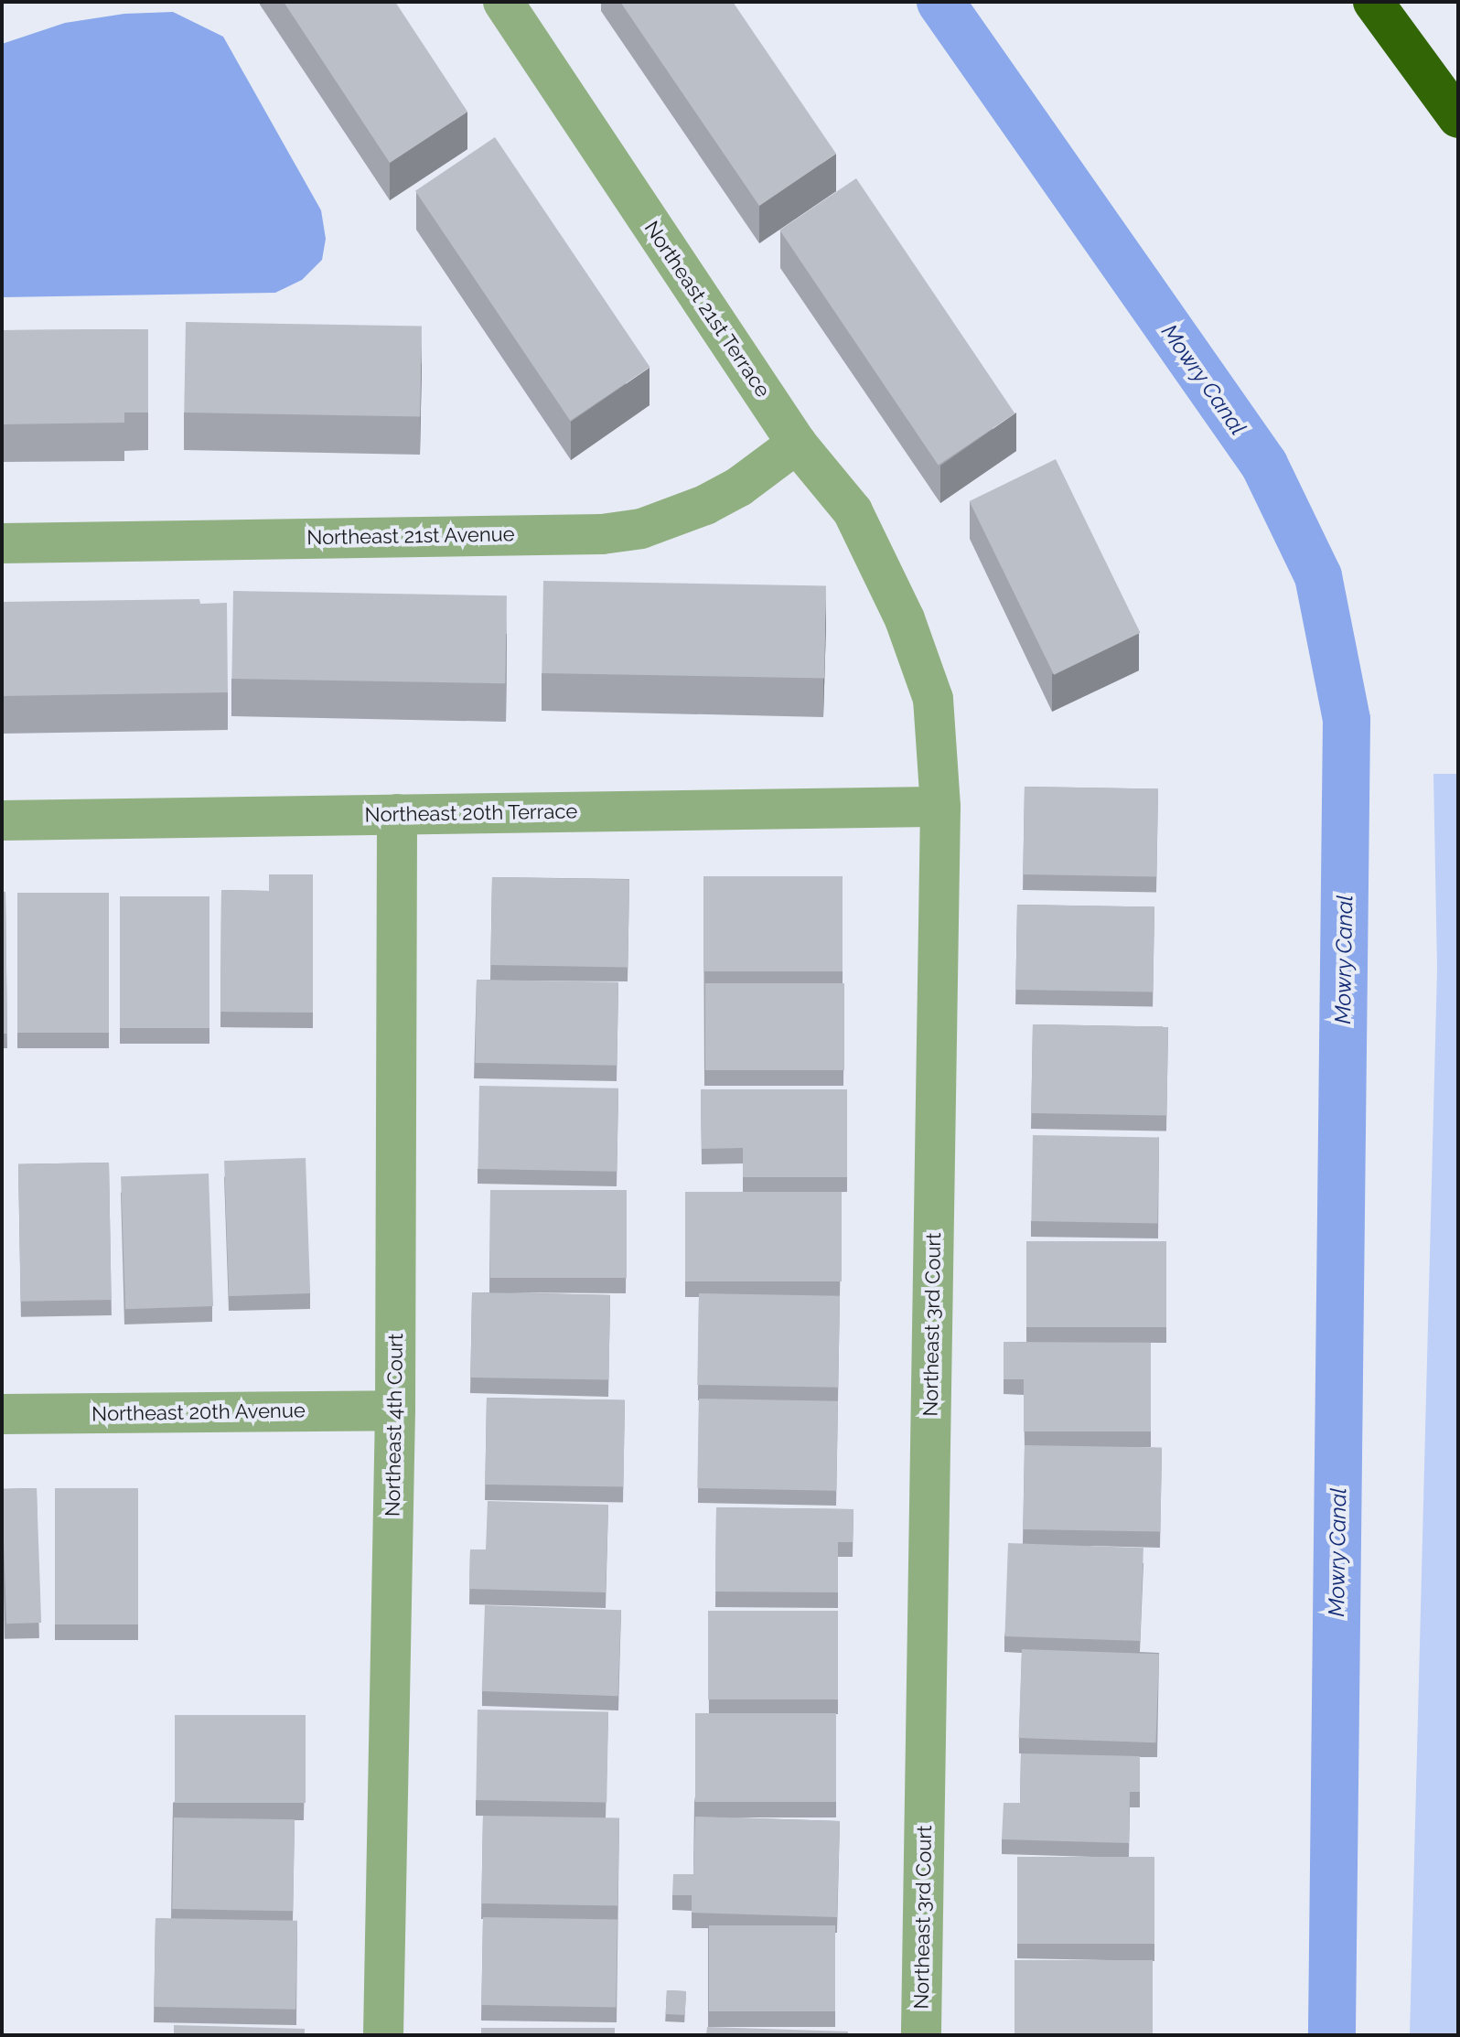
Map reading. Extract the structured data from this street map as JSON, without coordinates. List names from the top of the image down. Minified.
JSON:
{"streets":{"street":["Northeast 21st Terrace","Northeast 21st Avenue","Northeast 20th Terrace","Northeast 3rd Court","Northeast 20th Avenue","Northeast 4th Court"]},"crossings":[["Northeast 21st Terrace","Northeast 21st Avenue"],["Northeast 21st Terrace","Northeast 3rd Court"],["Northeast 20th Terrace","Northeast 3rd Court"],["Northeast 20th Terrace","Northeast 4th Court"],["Northeast 20th Avenue","Northeast 4th Court"]],"water":["Mowry Canal"]}
